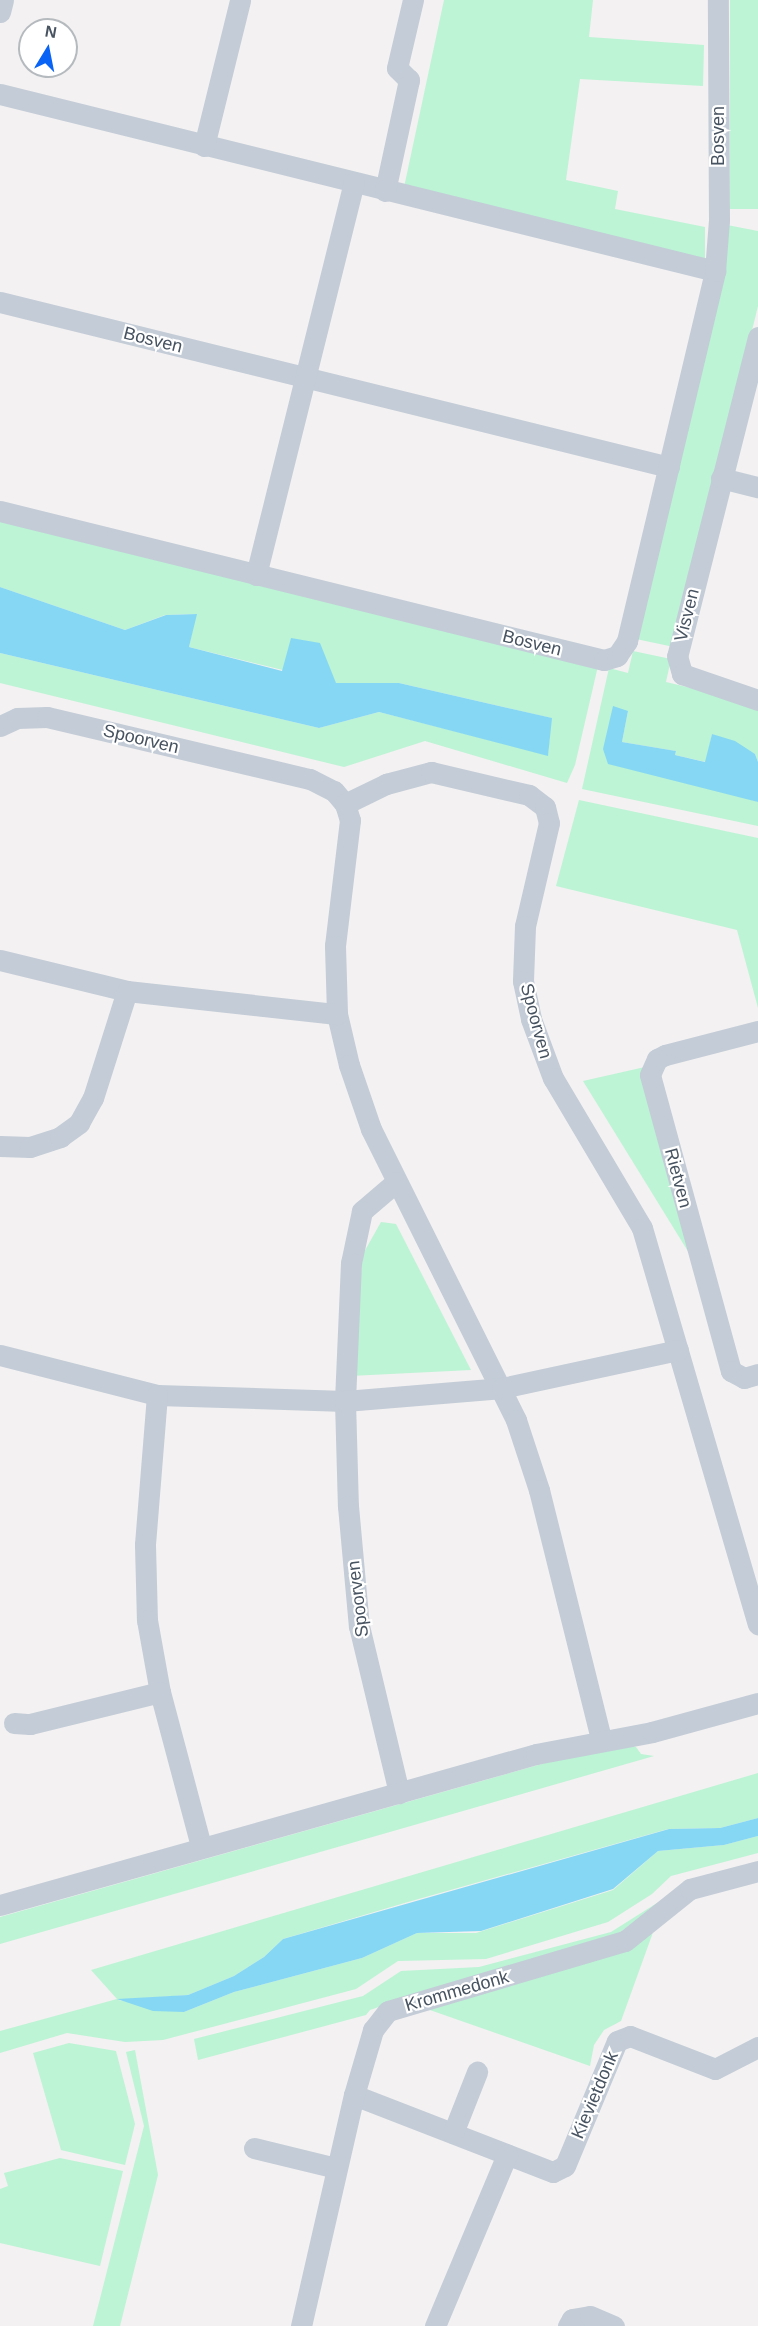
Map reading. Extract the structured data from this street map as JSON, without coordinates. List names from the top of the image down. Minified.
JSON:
{"streets":{"street":["Bosven","Visven","Spoorven","Rietven","Krommedonk","Kievietdonk"]},"crossings":[["Krommedonk","Kievietdonk"]],"north":"top"}
